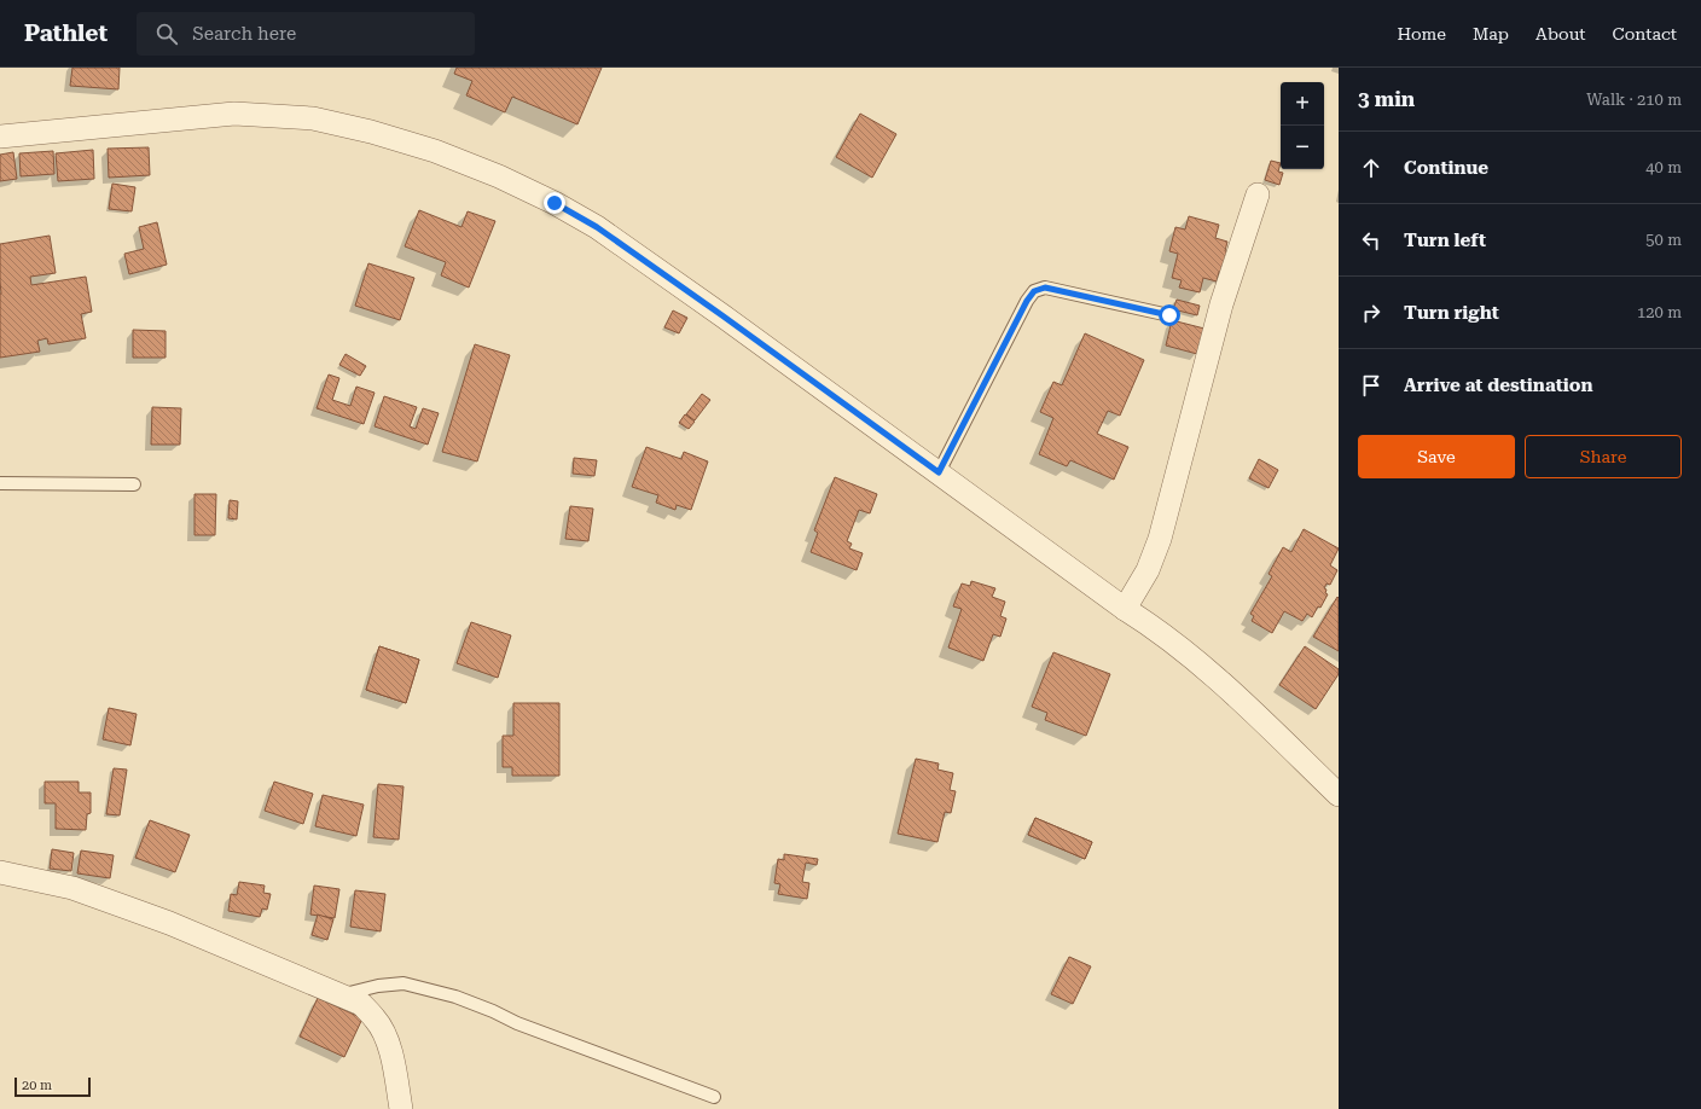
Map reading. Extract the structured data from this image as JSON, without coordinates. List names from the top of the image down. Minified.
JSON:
{"scale_bar":"20 m","page":{"header":"Pathlet","search":"Search here","nav":["Home","Map","About","Contact"],"heading":["3 min","Walk · 210 m"],"map_buttons":["+","−"],"list":[["Continue","40 m"],["Turn left","50 m"],["Turn right","120 m"],"Arrive at destination"],"buttons":["Save","Share"],"scale":"20 m"}}
